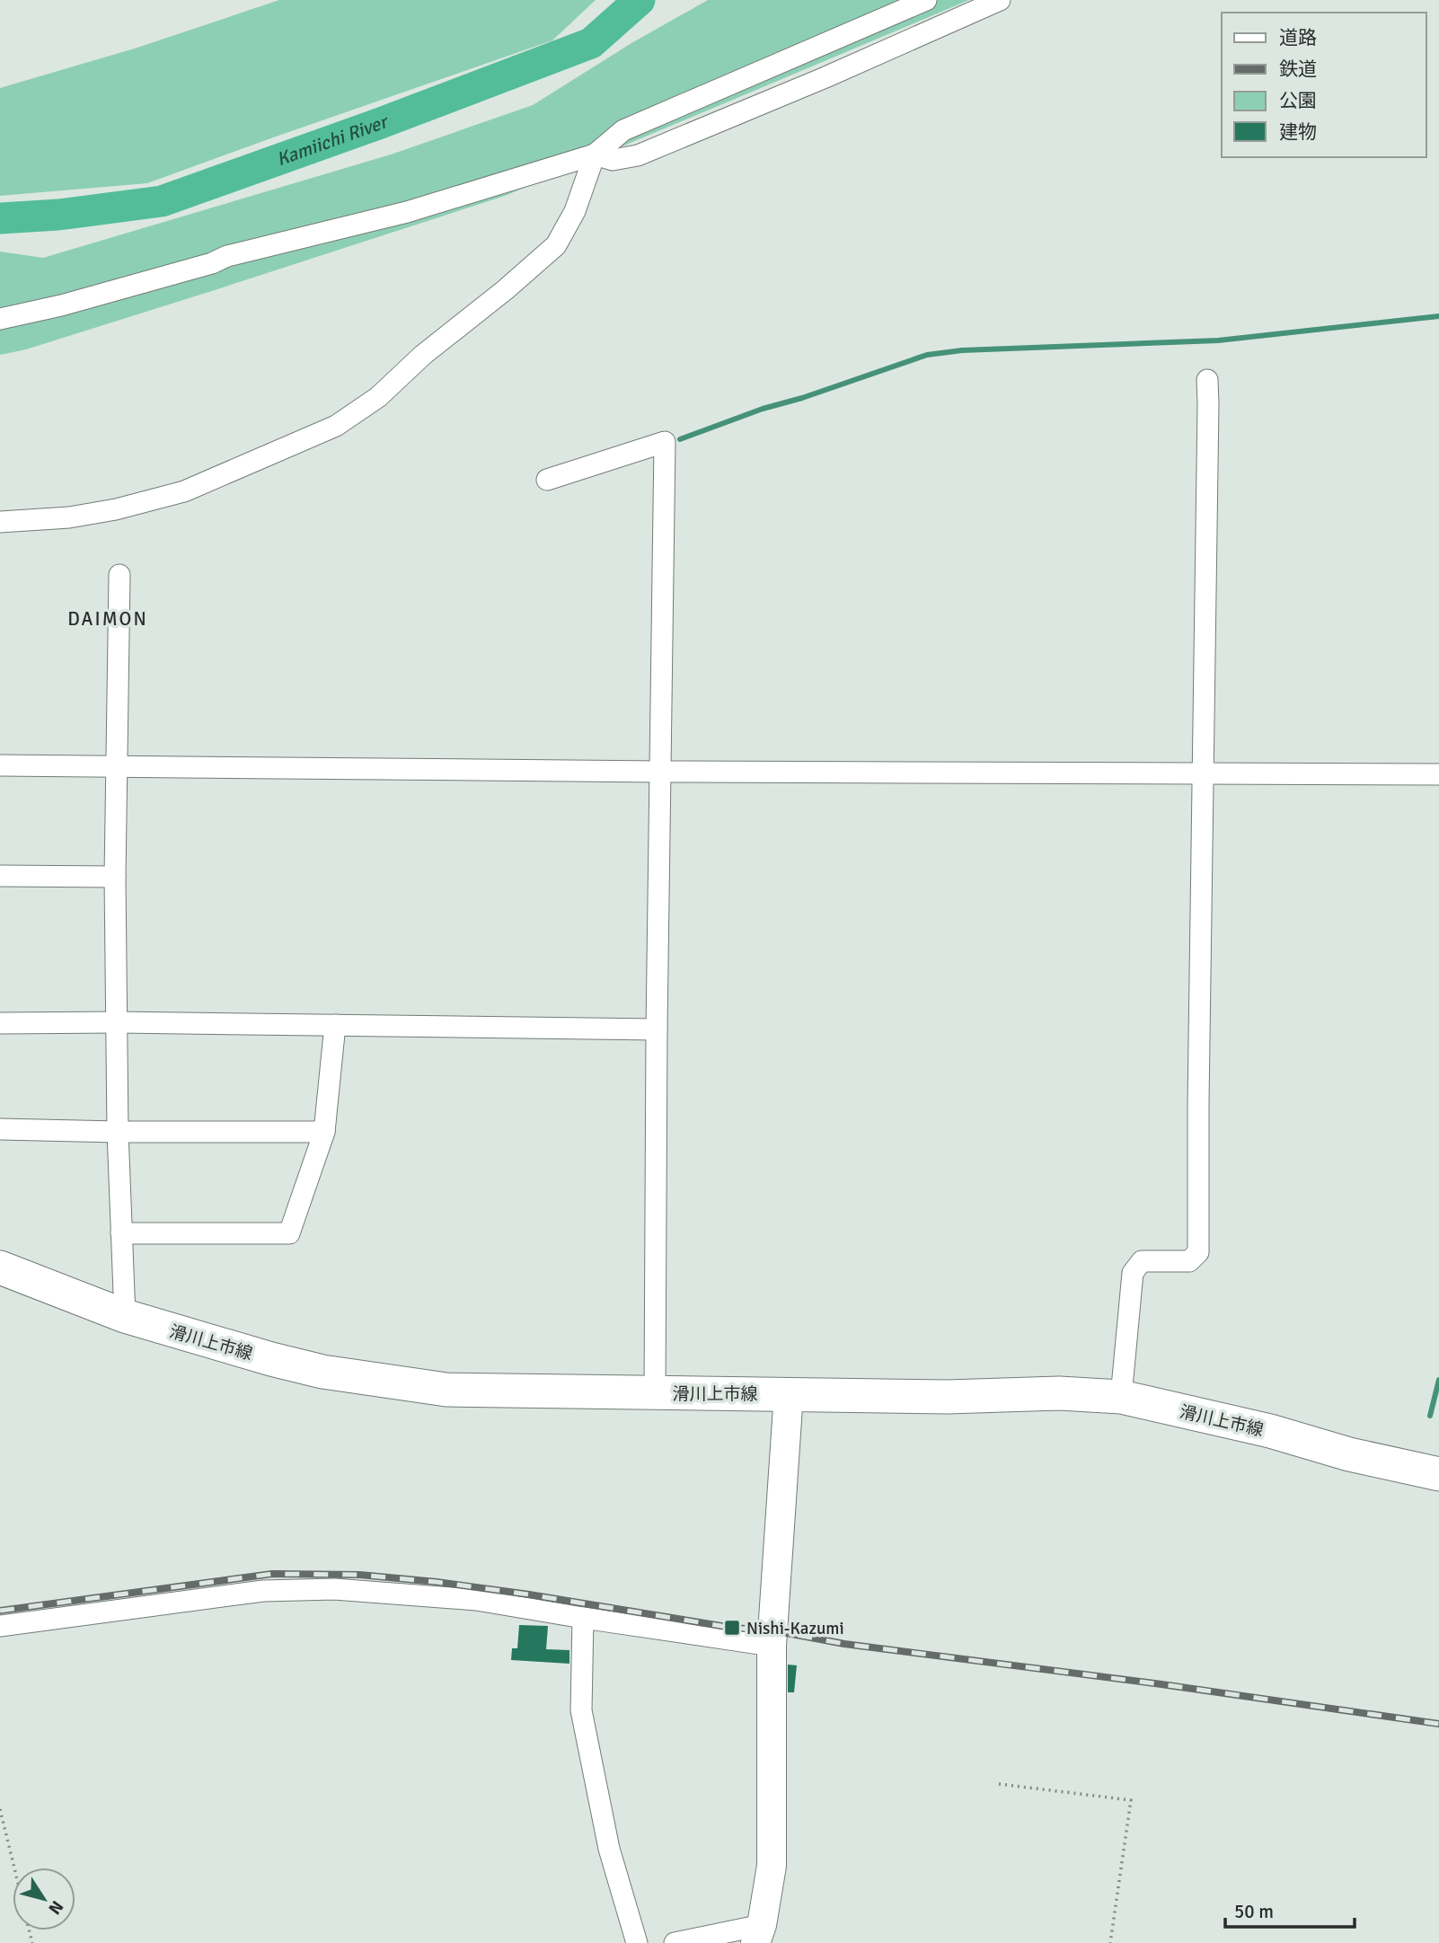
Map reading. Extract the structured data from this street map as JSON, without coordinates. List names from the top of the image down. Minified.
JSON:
{"streets":{"main road":["滑川上市線"]},"districts":["DAIMON"],"water":["Kamiichi River"],"places":{"transit":["Nishi-Kazumi"]},"legend":["道路","鉄道","公園","建物"],"scale_bar":"50 m","north":"bottom right"}
